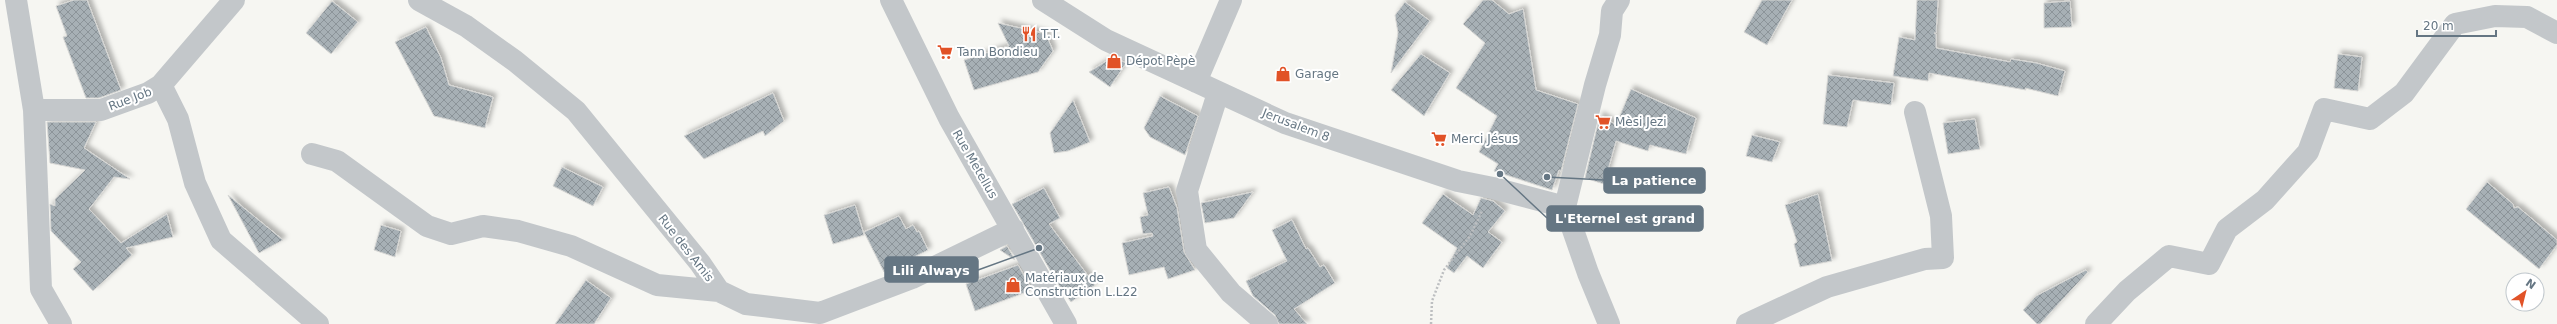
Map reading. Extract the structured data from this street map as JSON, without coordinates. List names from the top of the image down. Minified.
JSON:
{"streets":{"street":["Rue Job","Jerusalem 8","Rue Metellus","Rue des Amis"]},"crossings":[["Rue Metellus","Rue des Amis"]],"places":{"restaurant":["T.T."],"supermarket":["Tann Bondieu","Mèsi Jezi","Merci Jésus"],"shop":["Dépot Pèpè","Garage","Matériaux de Construction L.L22"],"other":["L'Eternel est grand","La patience","Lili Always"]},"scale_bar":"20 m","north":"top right"}
